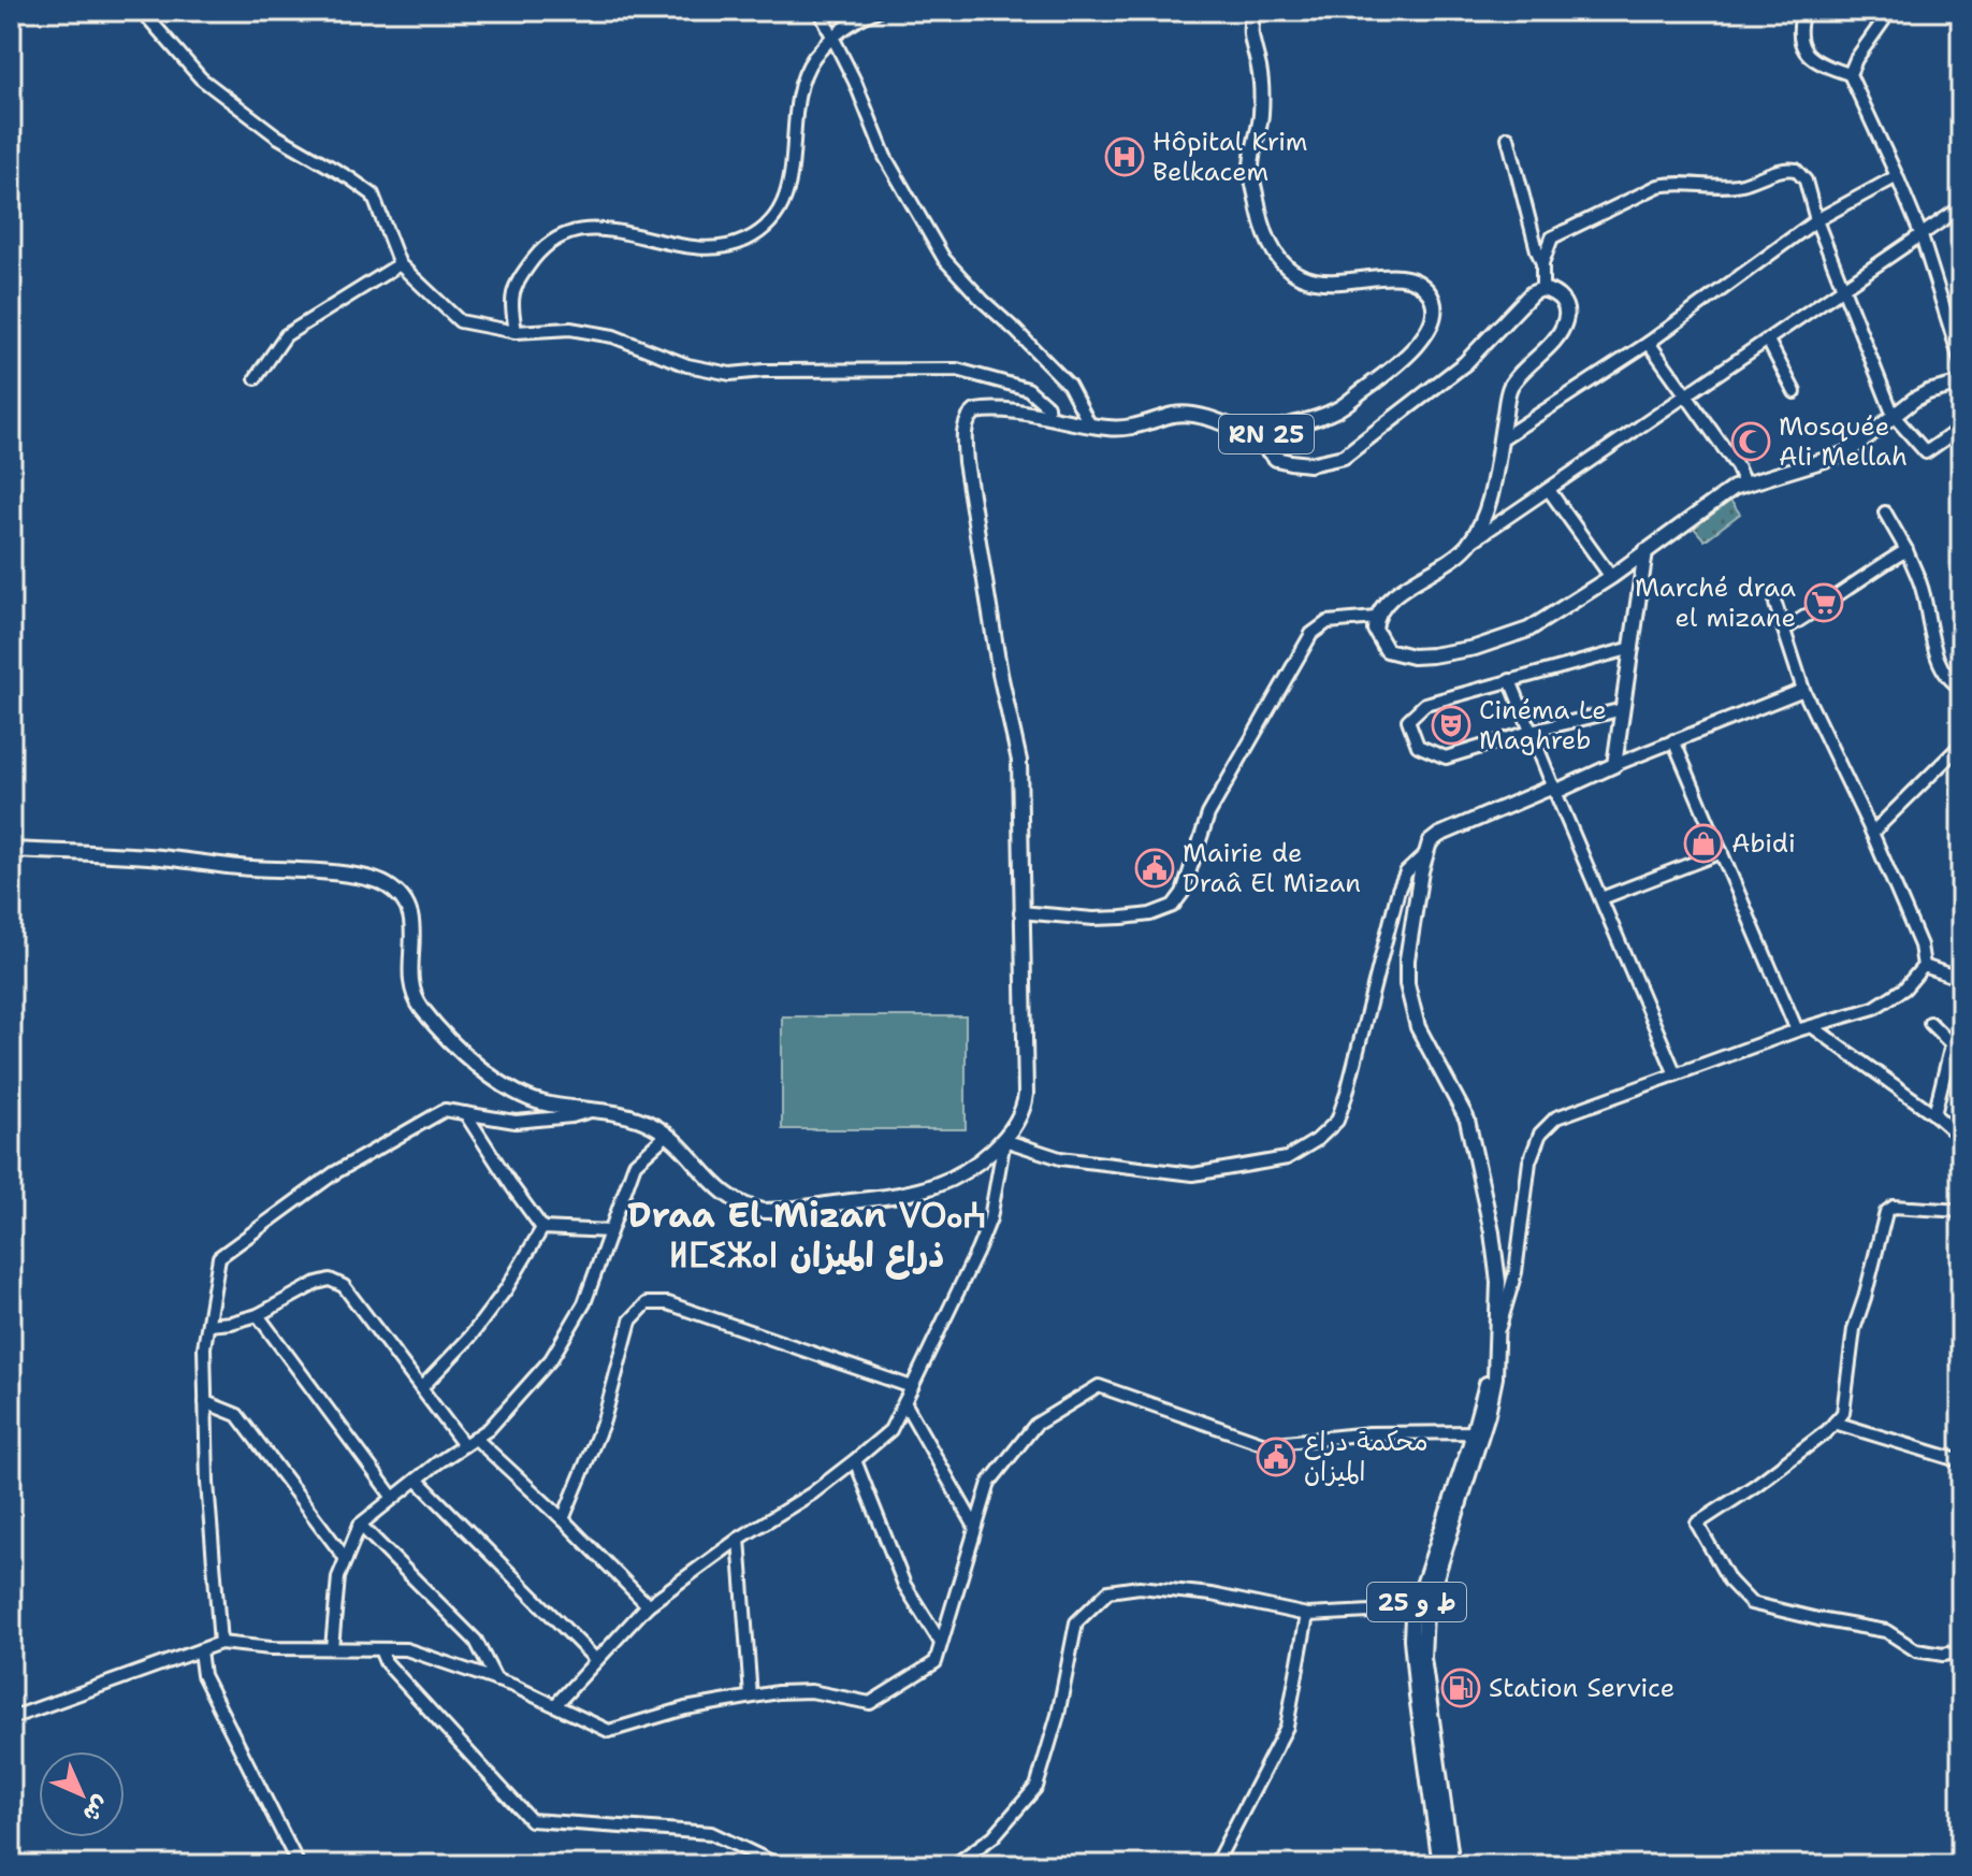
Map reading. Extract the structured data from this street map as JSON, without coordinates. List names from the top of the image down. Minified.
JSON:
{"streets":{"main road":["RN 25","ط و 25"]},"districts":["Draa El Mizan ⴸⵔⴰⵄ ⵍⵎⵉⵣⴰⵏ ذراع الميزان"],"places":{"hospital":["Hôpital Krim Belkacem"],"mosque":["Mosquée Ali Mellah"],"supermarket":["Marché draa el mizane"],"theatre":["Cinéma Le Maghreb"],"shop":["Abidi"],"public building":["Mairie de Draâ El Mizan","محكمة دراع الميزان"],"fuel station":["Station Service"]},"north":"bottom right"}
